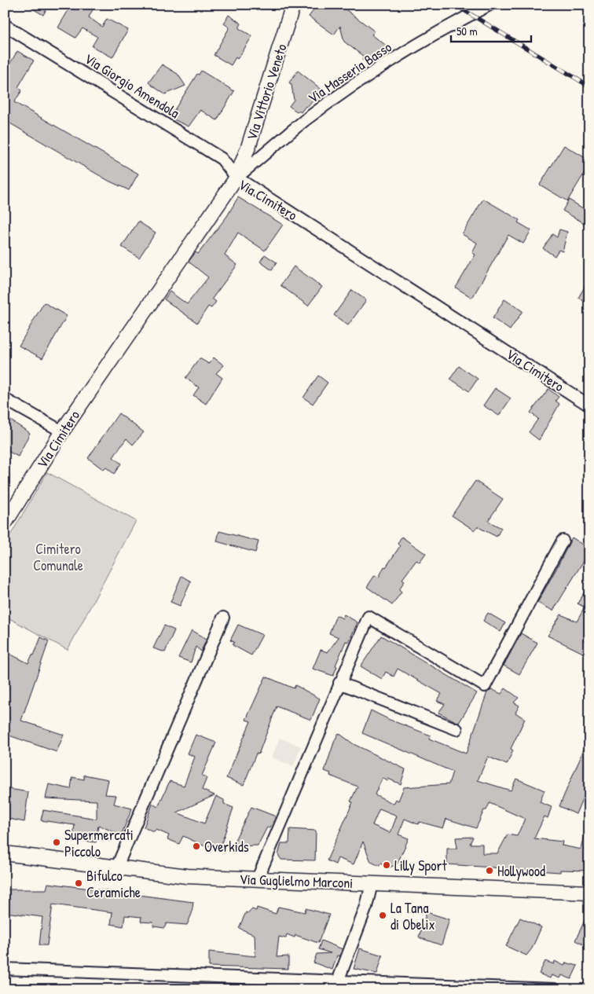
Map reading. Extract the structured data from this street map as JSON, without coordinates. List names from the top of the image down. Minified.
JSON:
{"streets":{"street":["Via Masseria Basso","Via Giorgio Amendola","Via Vittorio Veneto","Via Cimitero","Via Guglielmo Marconi"]},"crossings":[["Via Masseria Basso","Via Giorgio Amendola"],["Via Masseria Basso","Via Vittorio Veneto"],["Via Masseria Basso","Via Cimitero"],["Via Giorgio Amendola","Via Vittorio Veneto"],["Via Giorgio Amendola","Via Cimitero"],["Via Vittorio Veneto","Via Cimitero"]],"parks":["Cimitero Comunale"],"places":["Supermercati Piccolo","Overkids","Lilly Sport","Hollywood","Bifulco Ceramiche","La Tana di Obelix"],"scale_bar":"50 m"}
